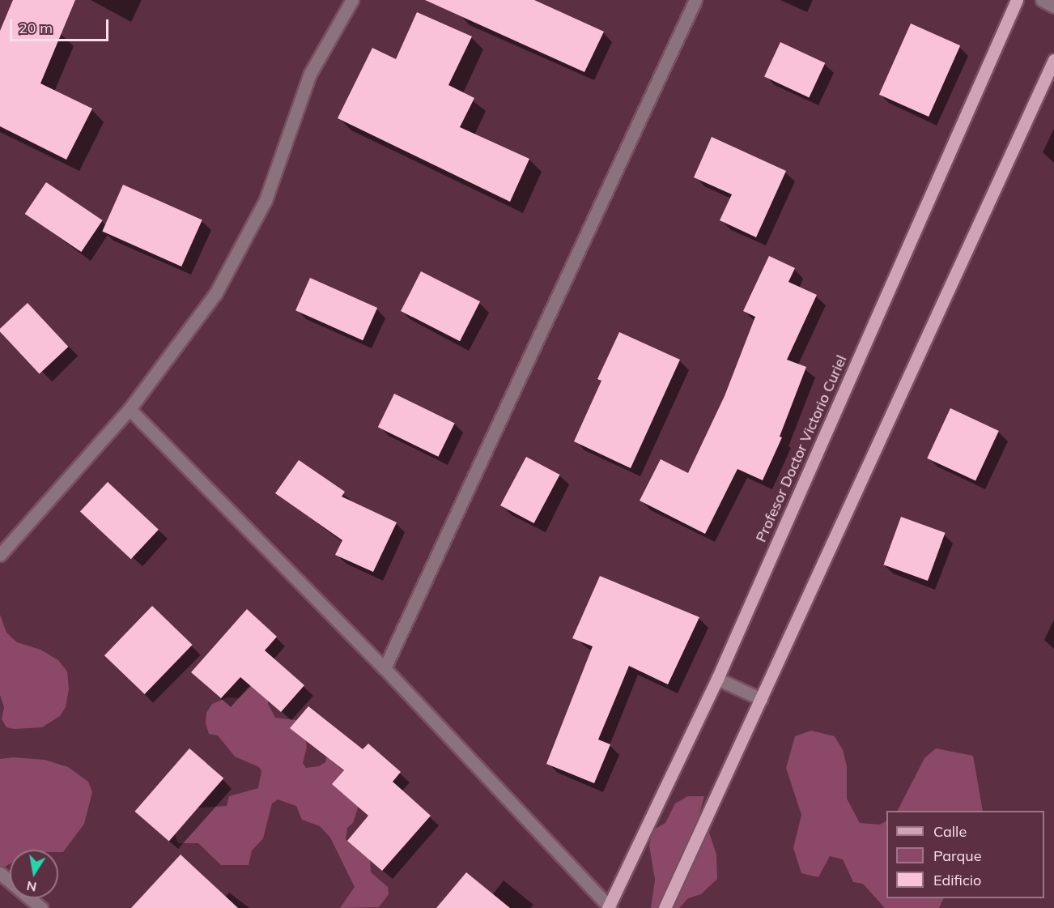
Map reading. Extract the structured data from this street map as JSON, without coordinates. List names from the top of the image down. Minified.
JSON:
{"streets":{"main road":["Profesor Doctor Victorio Curiel"]},"legend":["Calle","Parque","Edificio"],"scale_bar":"20 m","north":"bottom"}
